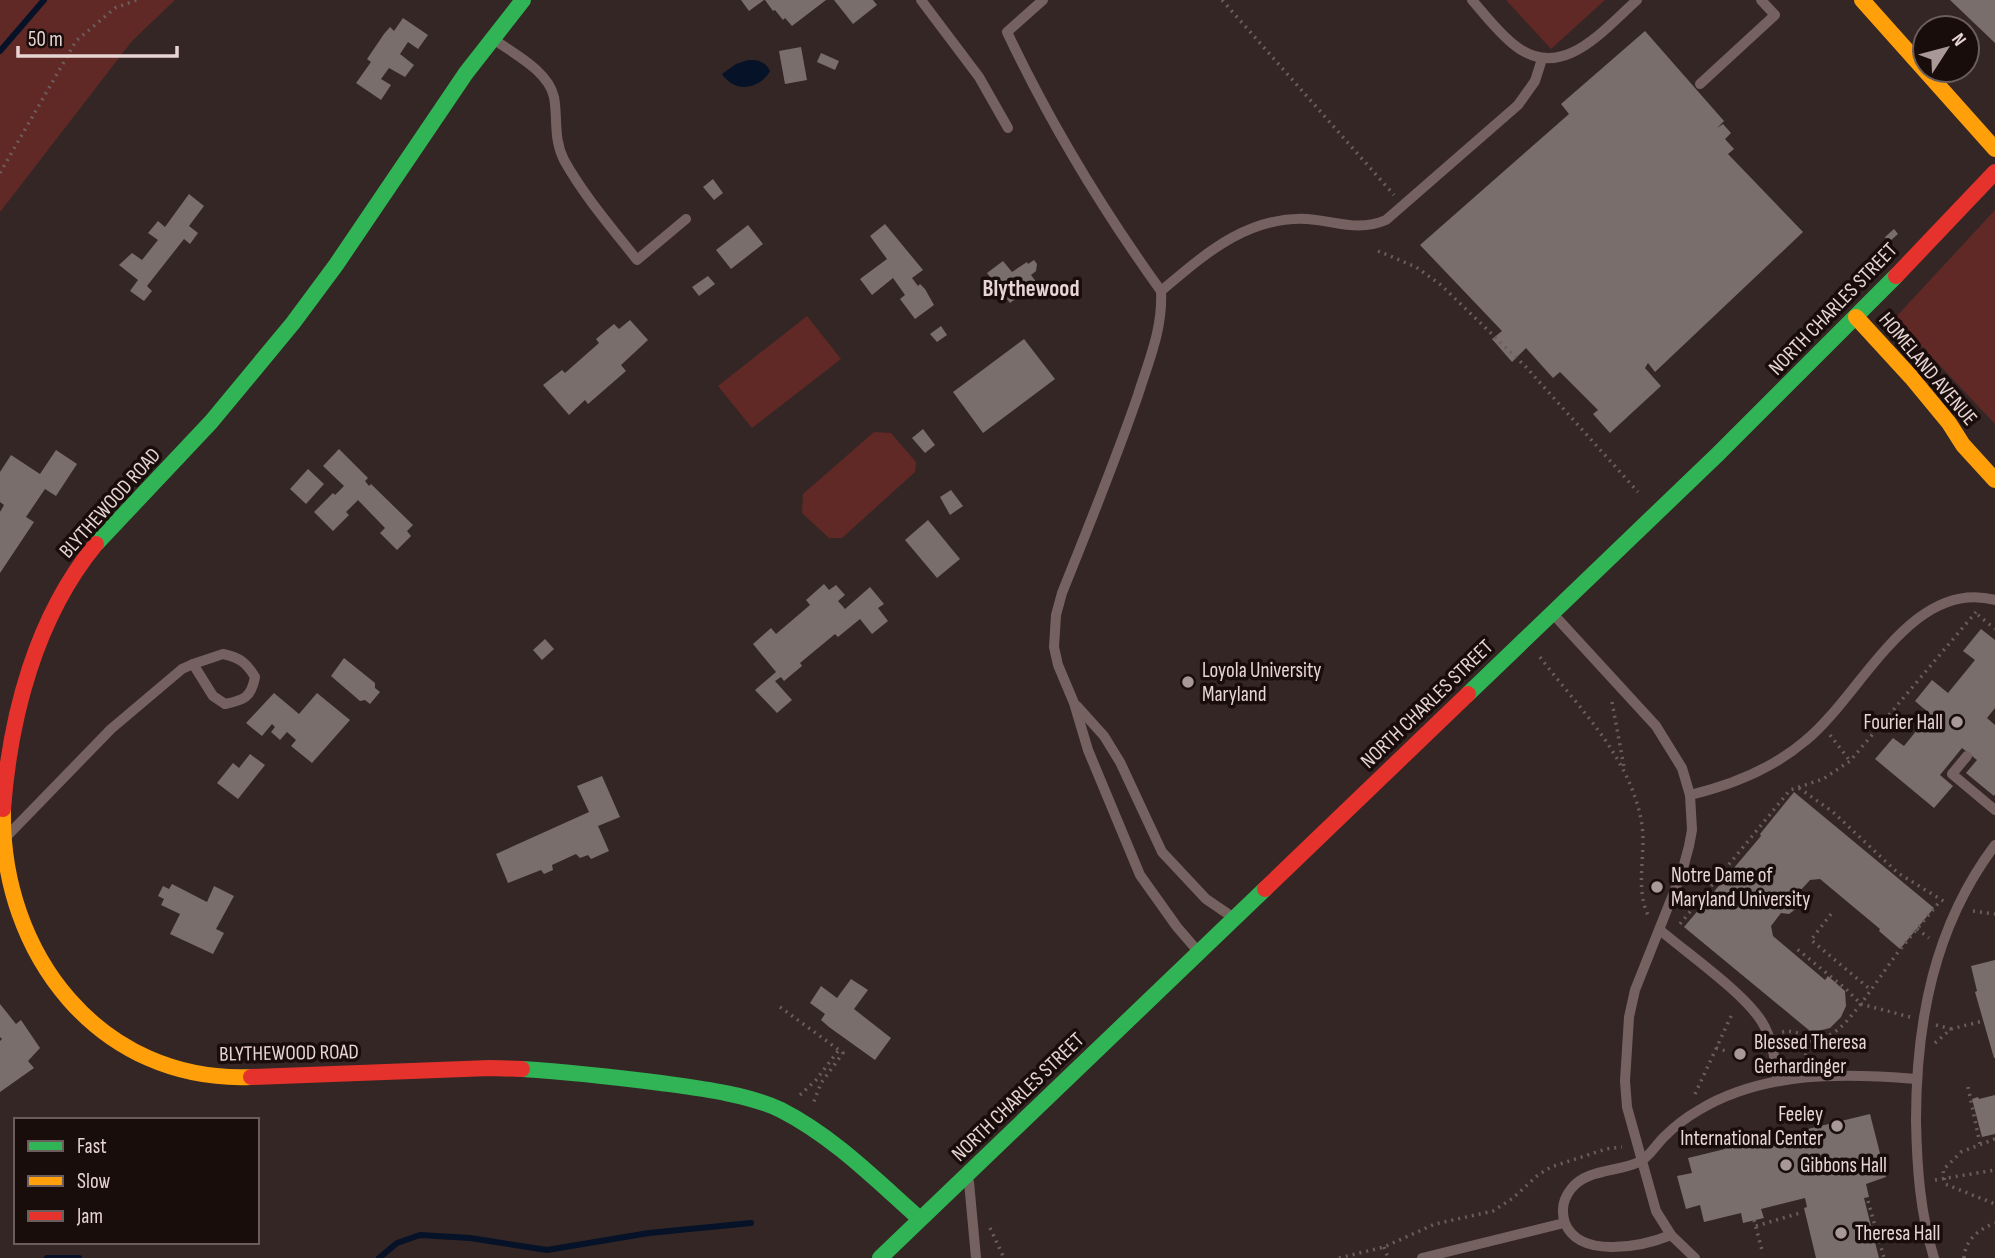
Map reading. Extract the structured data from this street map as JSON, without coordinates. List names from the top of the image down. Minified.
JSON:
{"streets":{"street":["NORTH CHARLES STREET","HOMELAND AVENUE","BLYTHEWOOD ROAD"]},"crossings":[["NORTH CHARLES STREET","HOMELAND AVENUE"],["NORTH CHARLES STREET","BLYTHEWOOD ROAD"]],"districts":["Blythewood"],"places":["Loyola University Maryland","Fourier Hall","Notre Dame of Maryland University","Blessed Theresa Gerhardinger","Feeley International Center","Gibbons Hall","Theresa Hall"],"legend":["Fast","Slow","Jam"],"scale_bar":"50 m","north":"top right"}
